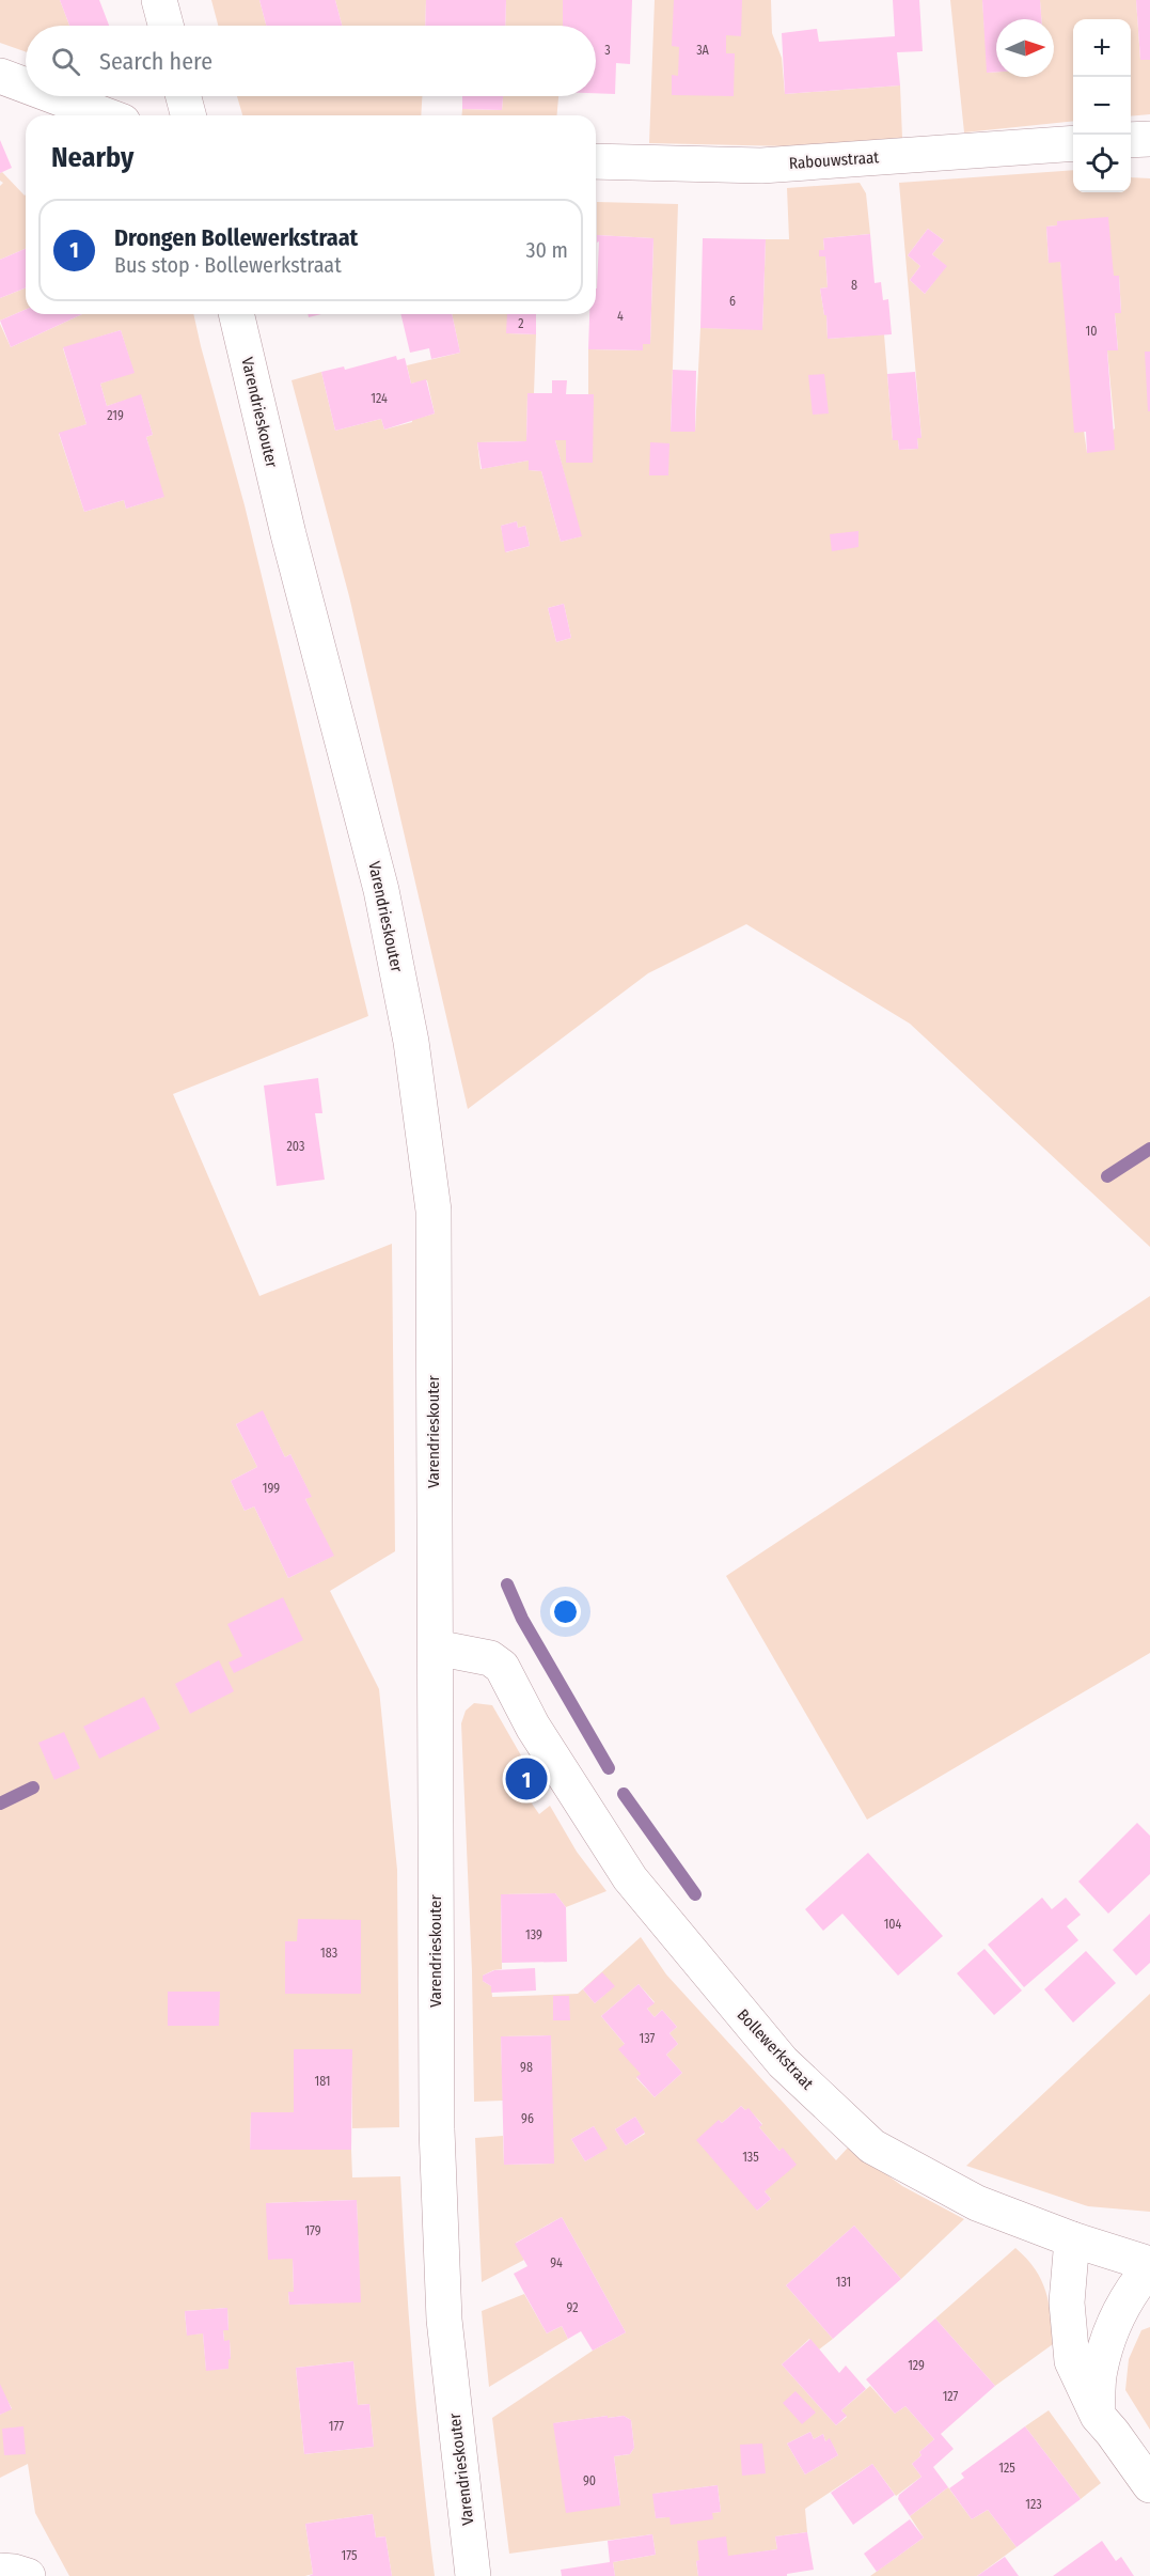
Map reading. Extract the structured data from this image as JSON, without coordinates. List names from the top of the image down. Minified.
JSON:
{"streets":{"street":["Rabouwstraat","Varendrieskouter","Bollewerkstraat"]},"crossings":[["Varendrieskouter","Bollewerkstraat"]],"house_numbers":["3","3A","8","6","4","2","10","124","219","203","199","104","139","183","137","98","181","96","135","179","94","131","92","129","127","177","125","90","123","175"],"north":"right","page":{"map_buttons":["+","−"],"search":"Search here","heading":"Nearby","list":[{"mark":"1","name":"Drongen Bollewerkstraat","note":"Bus stop · Bollewerkstraat","value":"30 m"}],"pins":"1"}}
